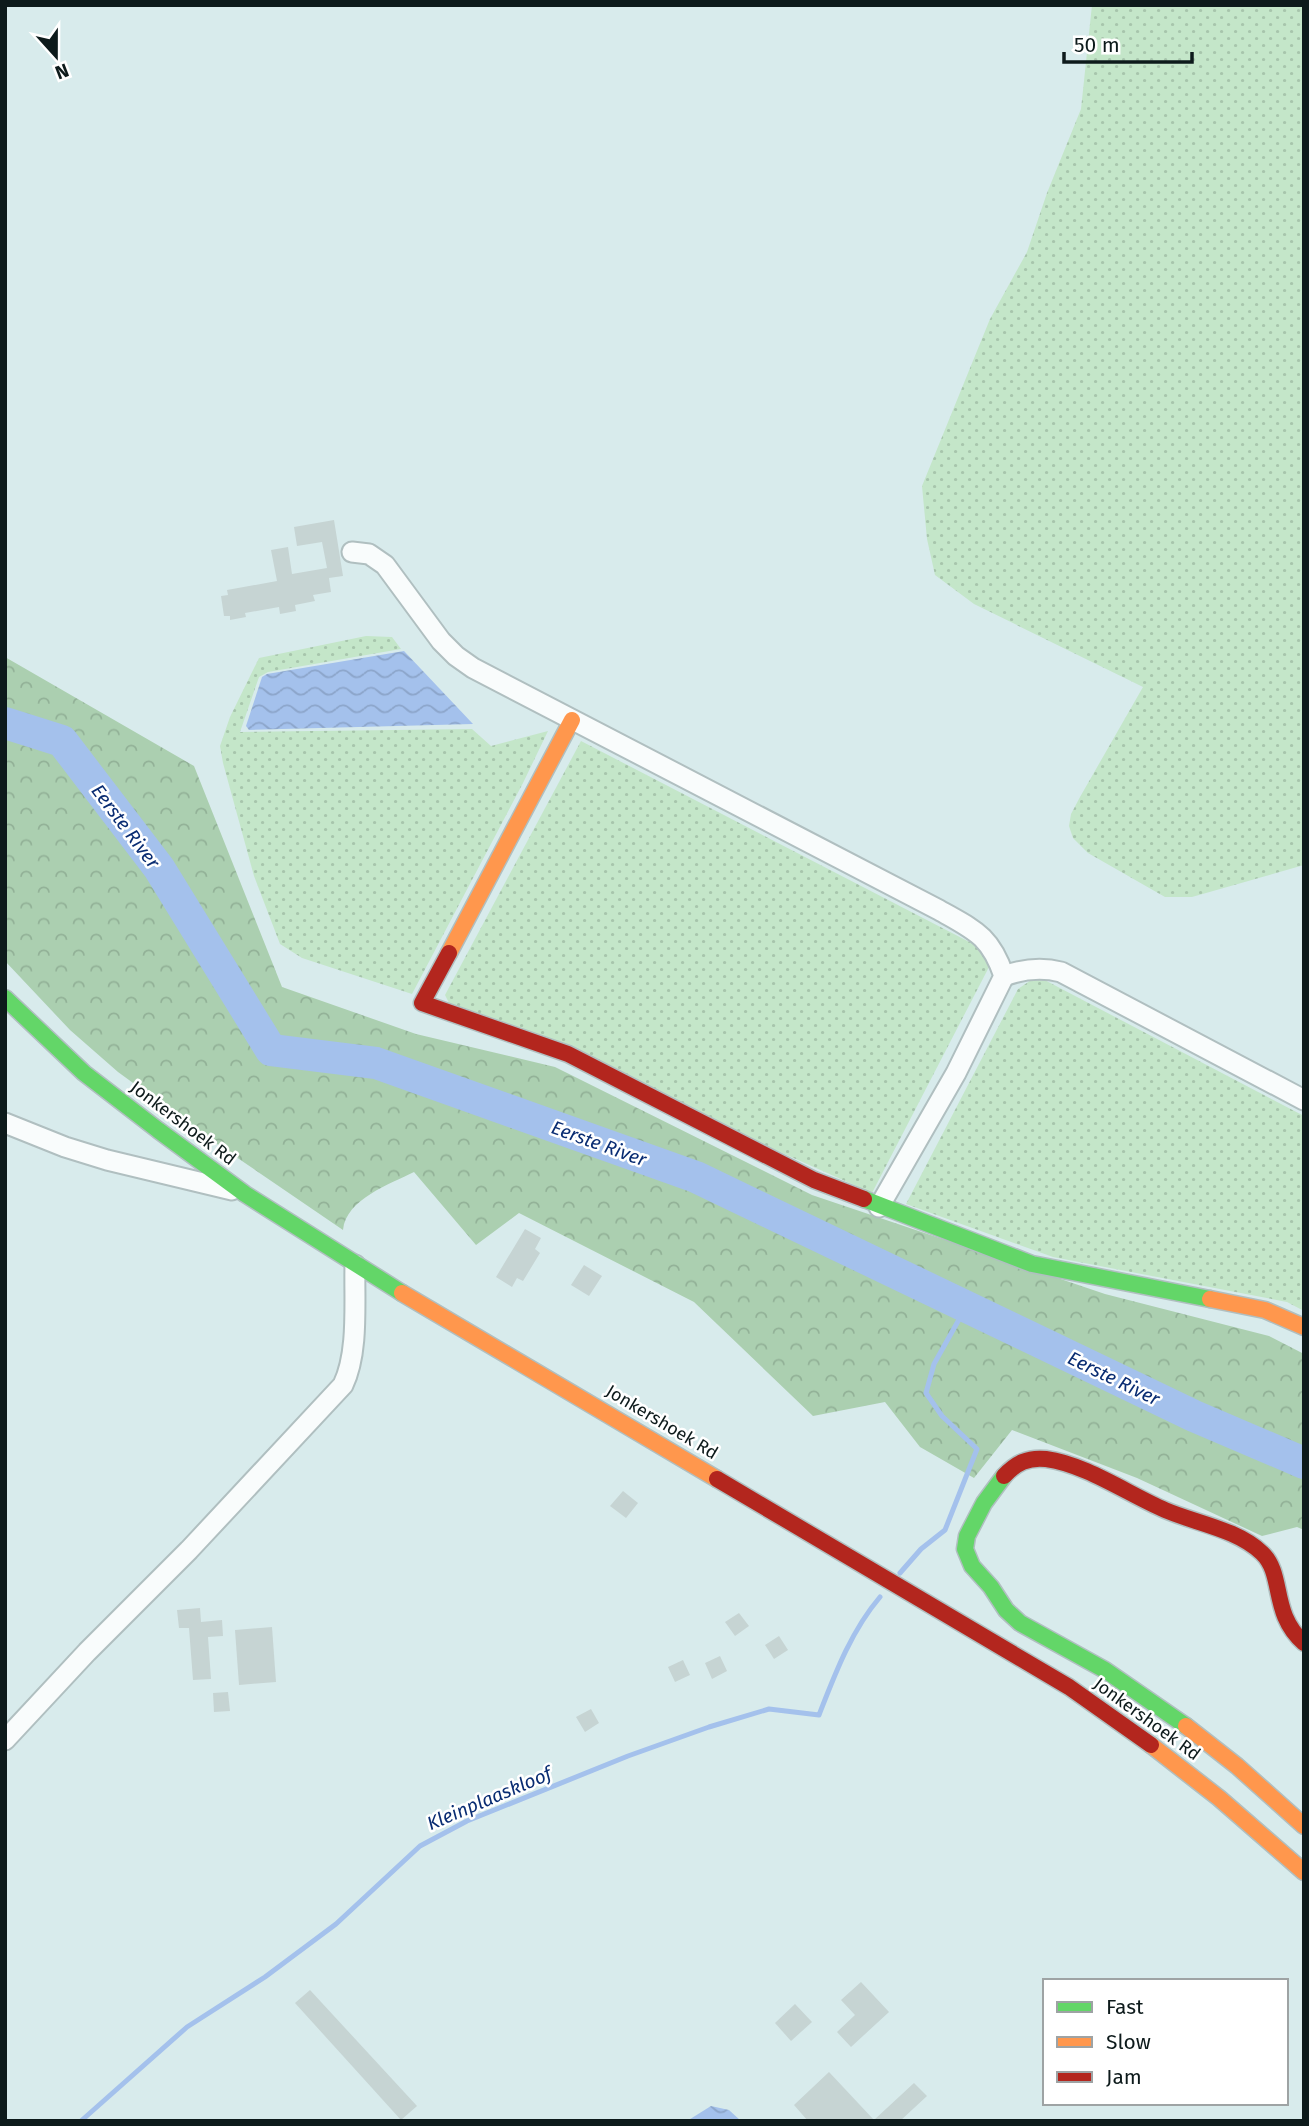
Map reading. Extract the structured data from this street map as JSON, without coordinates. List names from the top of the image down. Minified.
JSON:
{"streets":{"street":["Jonkershoek Rd"]},"water":["Eerste River","Kleinplaaskloof"],"legend":["Fast","Slow","Jam"],"scale_bar":"50 m","north":"bottom"}
